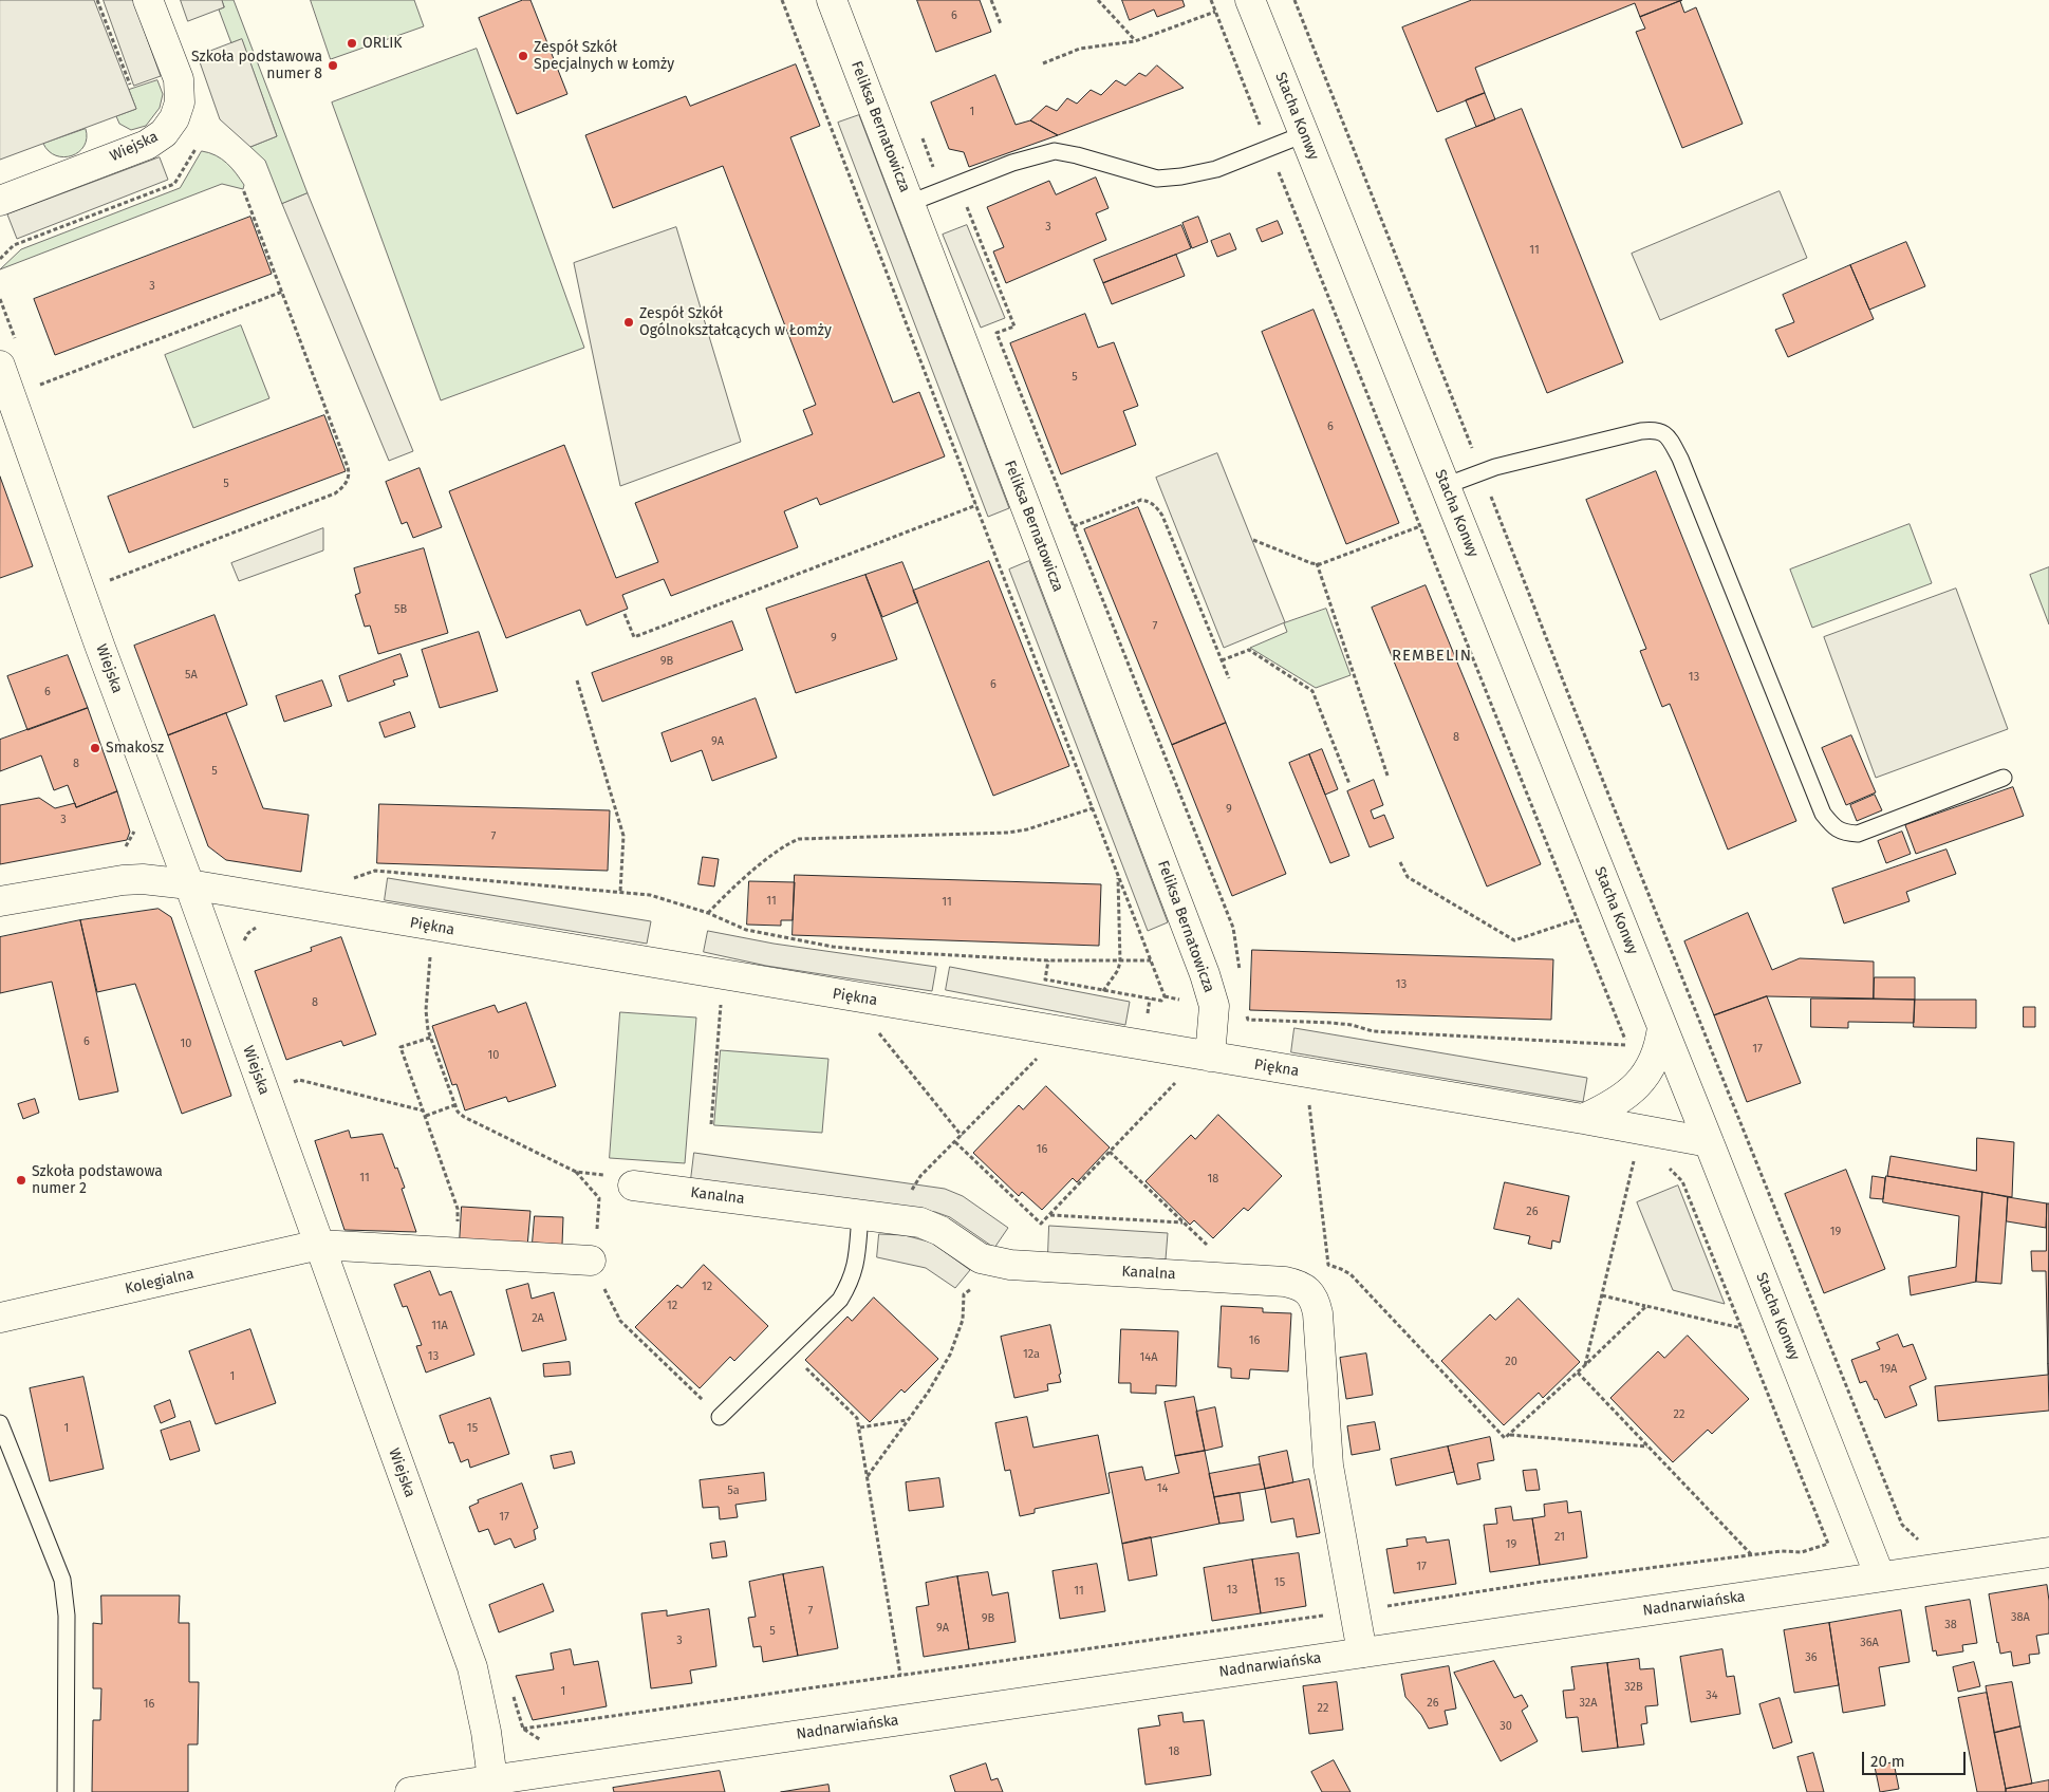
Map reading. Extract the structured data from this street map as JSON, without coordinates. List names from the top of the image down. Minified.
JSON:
{"streets":{"street":["Stacha Konwy","Feliksa Bernatowicza","Wiejska","Piękna","Kanalna","Kolegialna","Nadnarwiańska"]},"crossings":[["Stacha Konwy","Piękna"],["Stacha Konwy","Nadnarwiańska"],["Feliksa Bernatowicza","Piękna"],["Wiejska","Piękna"],["Wiejska","Kolegialna"],["Wiejska","Nadnarwiańska"],["Kanalna","Nadnarwiańska"]],"districts":["REMBELIN"],"places":["ORLIK","Zespół Szkół Specjalnych w Łomży","Szkoła podstawowa numer 8","Zespół Szkół Ogólnokształcących w Łomży","Smakosz","Szkoła podstawowa numer 2"],"house_numbers":["6","1","3","11","3","5","6","5","5B","7","9","9B","5A","13","6","6","8","9A","8","5","9","3","7","11","11","13","8","6","10","17","10","16","11","18","26","19","12","12","2A","11A","16","12a","13","14A","20","19A","1","22","1","15","14","5a","17","21","19","17","15","13","11","7","38A","9B","38","9A","5","3","36A","36","32B","1","34","26","32A","16","22","30","18"],"scale_bar":"20 m"}
